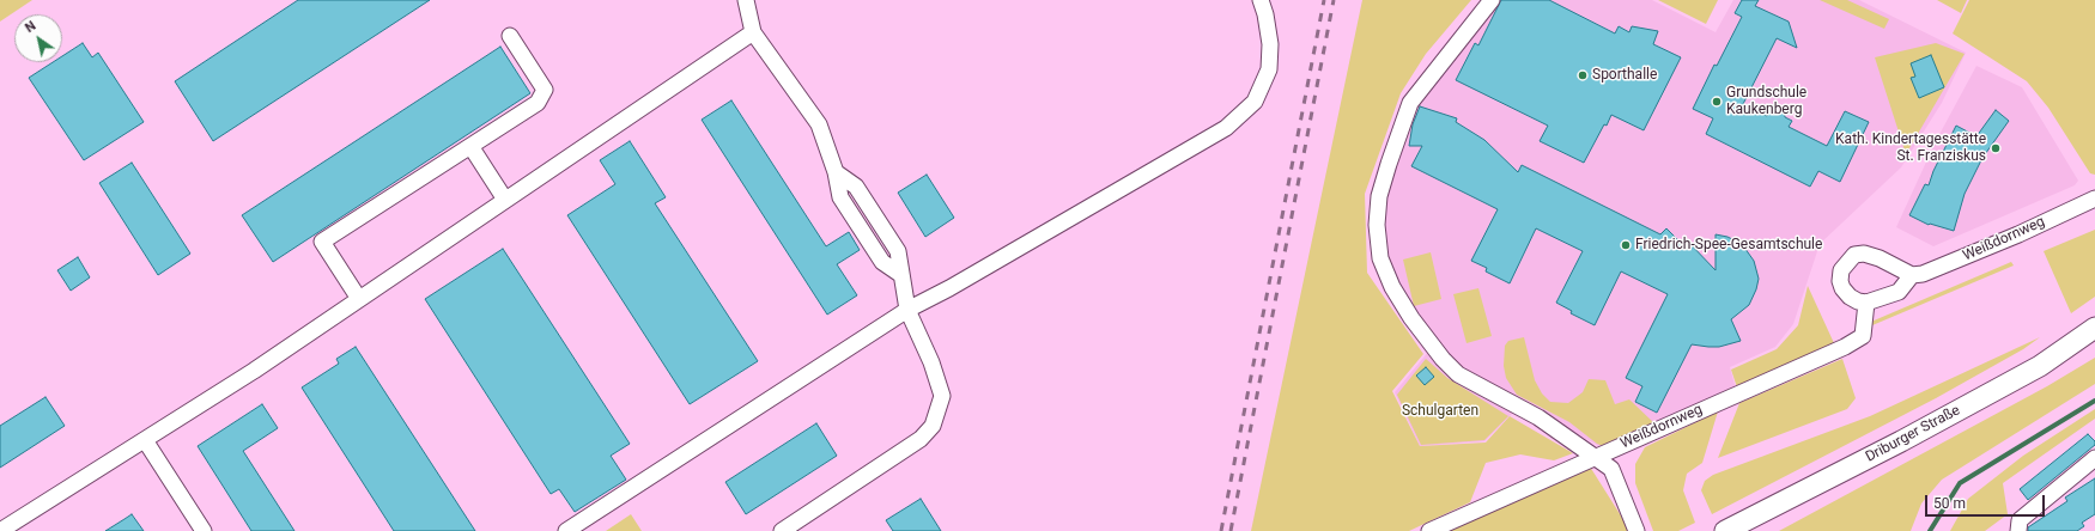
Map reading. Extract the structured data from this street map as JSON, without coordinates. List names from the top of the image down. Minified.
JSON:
{"streets":{"main road":["Driburger Straße"],"street":["Weißdornweg"]},"parks":["Schulgarten"],"places":["Sporthalle","Grundschule Kaukenberg","Kath. Kindertagesstätte St. Franziskus","Friedrich-Spee-Gesamtschule"],"scale_bar":"50 m","north":"top left"}
